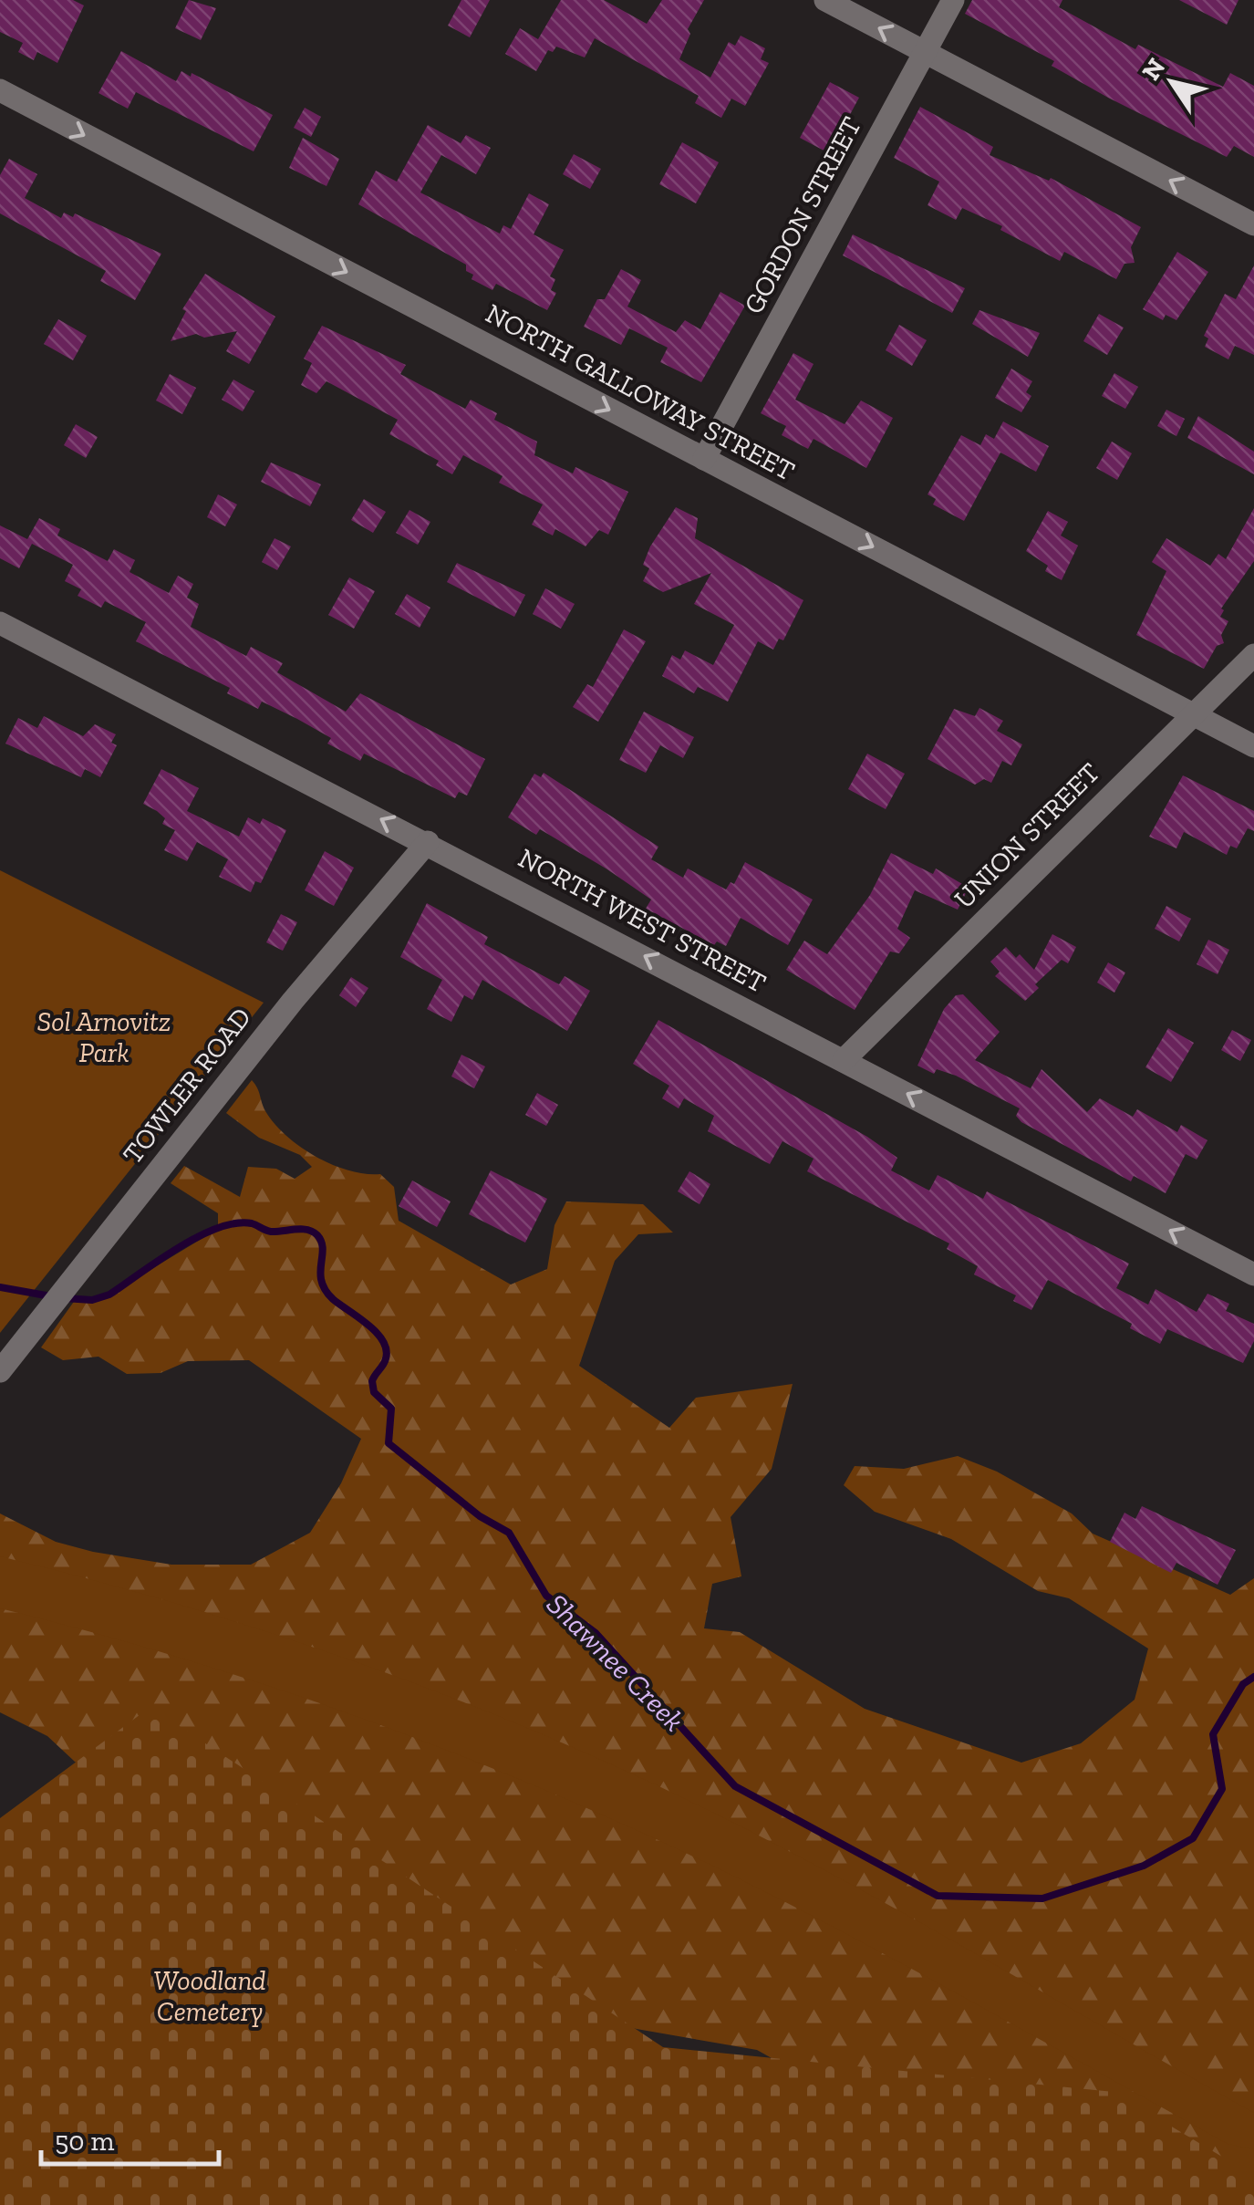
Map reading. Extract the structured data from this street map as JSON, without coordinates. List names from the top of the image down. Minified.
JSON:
{"streets":{"street":["GORDON STREET","NORTH GALLOWAY STREET","UNION STREET","NORTH WEST STREET","TOWLER ROAD"]},"crossings":[["GORDON STREET","NORTH GALLOWAY STREET"],["NORTH GALLOWAY STREET","UNION STREET"],["UNION STREET","NORTH WEST STREET"],["NORTH WEST STREET","TOWLER ROAD"]],"one_way":["NORTH GALLOWAY STREET","NORTH WEST STREET"],"water":["Shawnee Creek"],"parks":["Sol Arnovitz Park","Woodland Cemetery"],"scale_bar":"50 m","north":"top left"}
